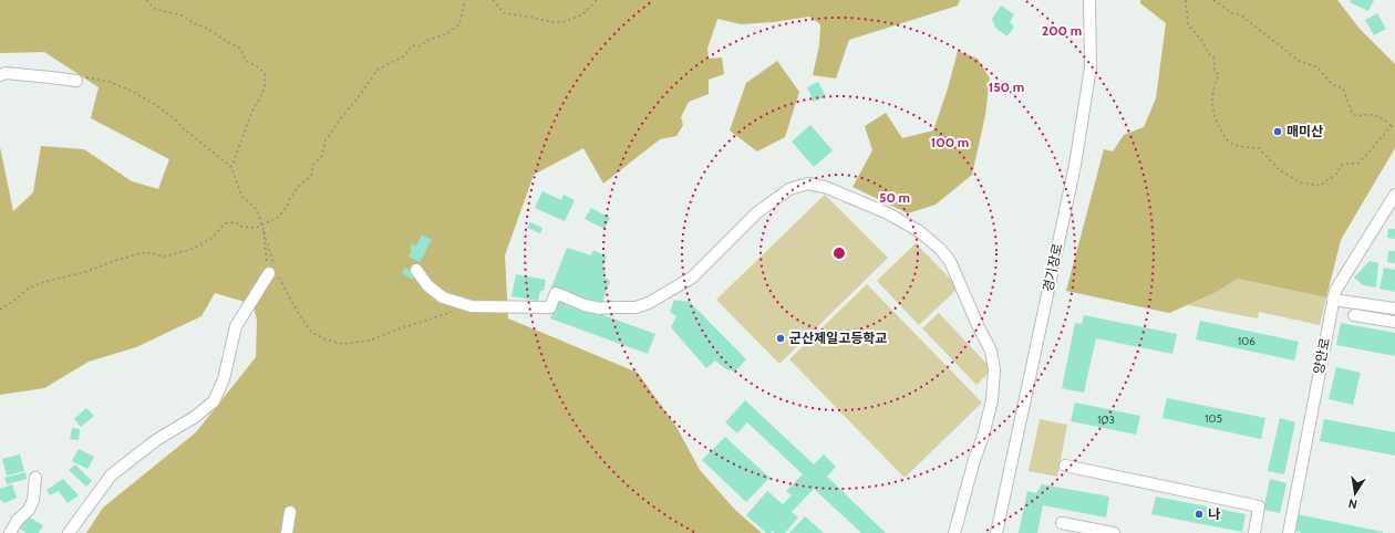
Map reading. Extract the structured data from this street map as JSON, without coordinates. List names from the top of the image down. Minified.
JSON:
{"streets":{"street":["경기장로","양안로"]},"places":["매미산","군산제일고등학교","나"],"house_numbers":["106","105","103"],"north":"bottom","rings":["200 m","150 m","100 m","50 m"]}
